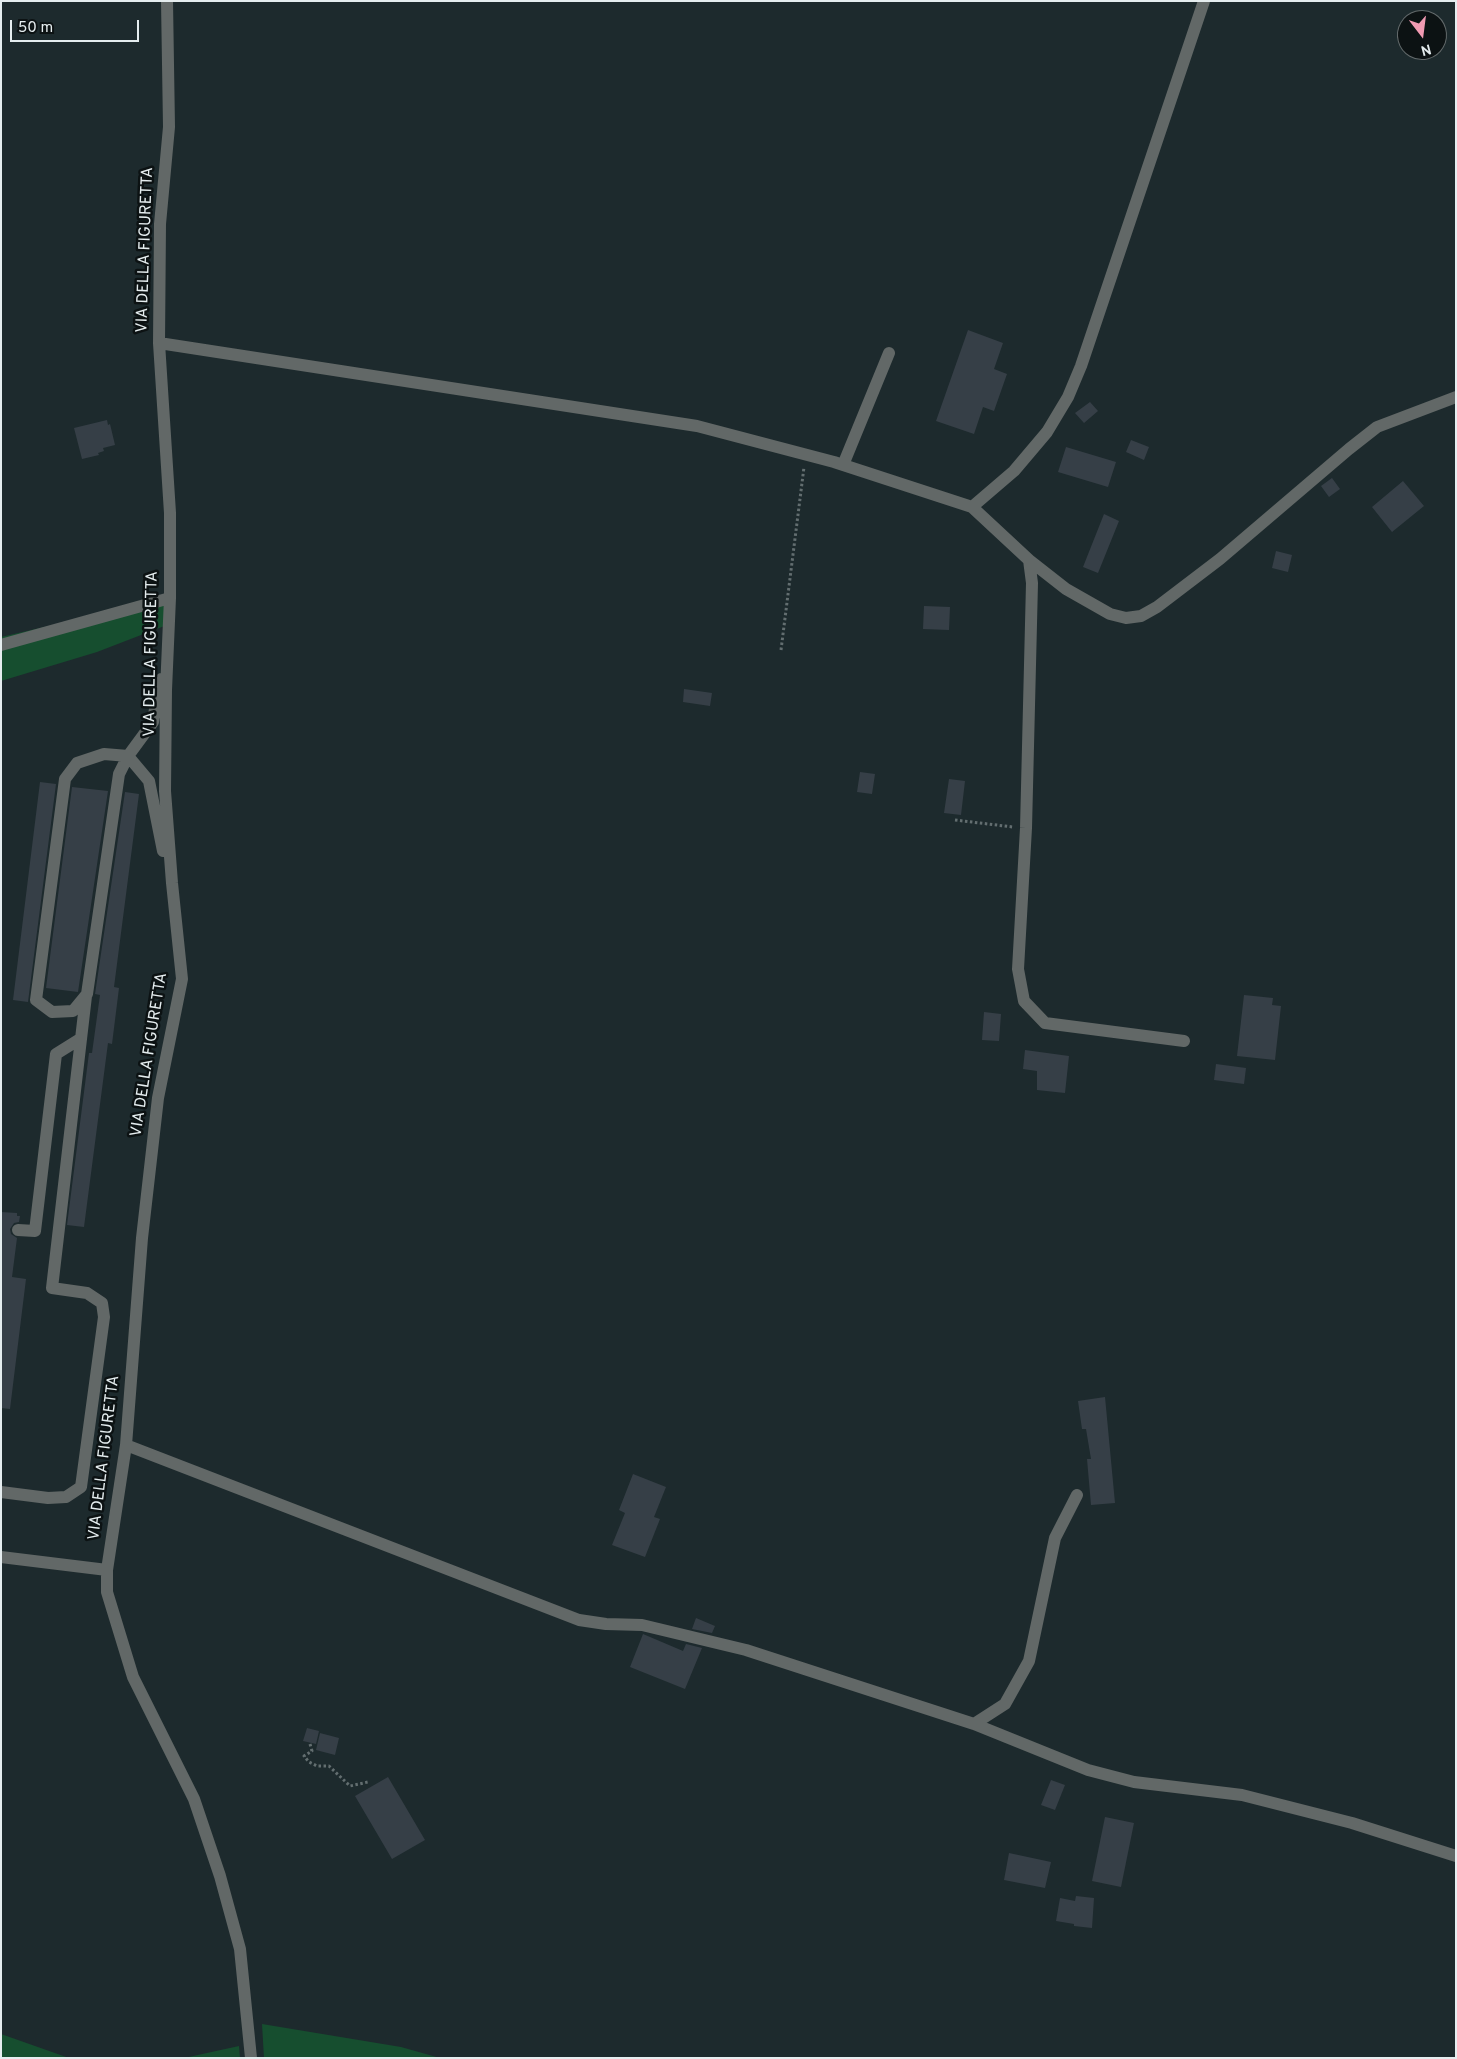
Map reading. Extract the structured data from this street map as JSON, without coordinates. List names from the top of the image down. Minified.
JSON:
{"streets":{"street":["VIA DELLA FIGURETTA"]},"scale_bar":"50 m","north":"bottom"}
